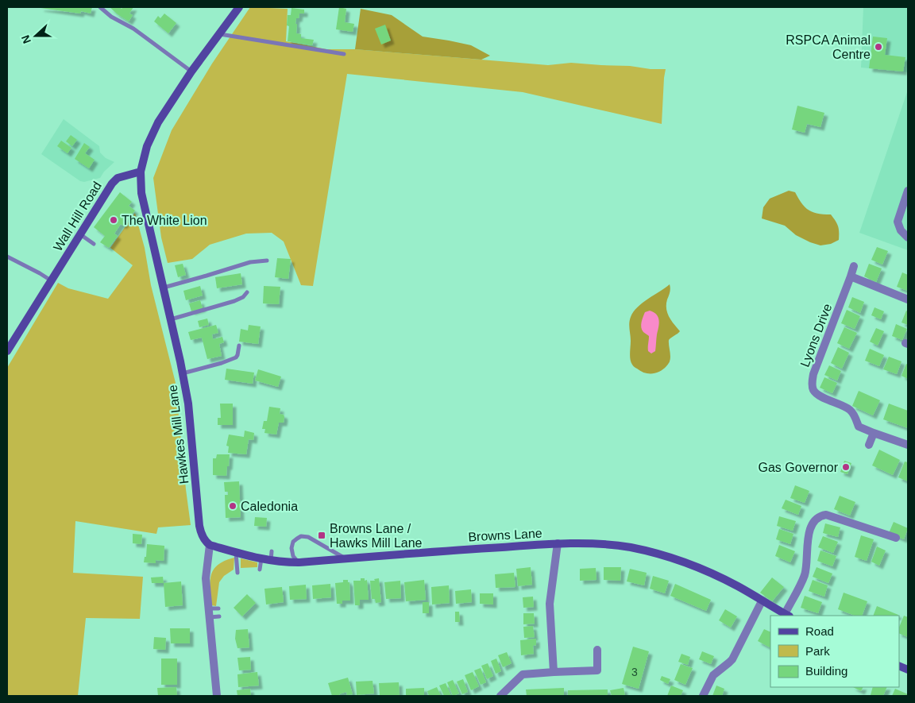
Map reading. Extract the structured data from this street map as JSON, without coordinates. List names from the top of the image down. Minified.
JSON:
{"streets":{"street":["Wall Hill Road","Lyons Drive","Hawkes Mill Lane","Browns Lane"]},"crossings":[["Wall Hill Road","Hawkes Mill Lane"],["Hawkes Mill Lane","Browns Lane"]],"places":{"other":["RSPCA Animal Centre","The White Lion","Gas Governor","Caledonia"],"transit":["Browns Lane / Hawks Mill Lane"]},"house_numbers":["3"],"legend":["Road","Park","Building"],"north":"left"}
